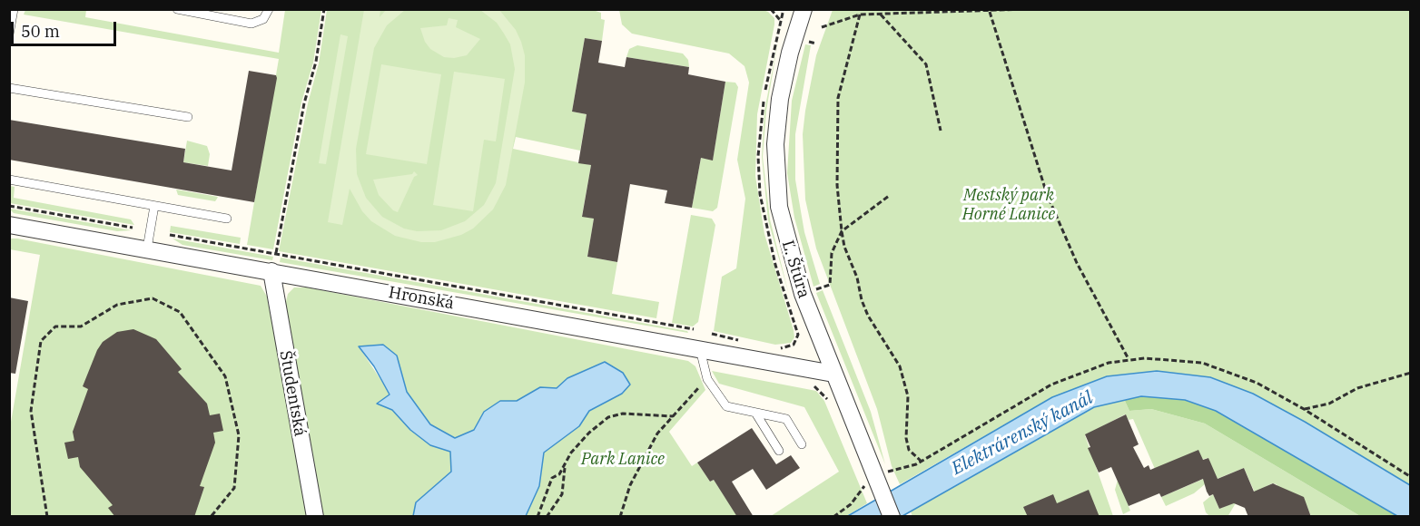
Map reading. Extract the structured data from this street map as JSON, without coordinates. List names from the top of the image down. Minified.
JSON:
{"streets":{"street":["Ľ. Štúra","Hronská","Študentská"]},"crossings":[["Ľ. Štúra","Hronská"],["Hronská","Študentská"]],"water":["Elektrárenský kanál"],"parks":["Mestský park Horné Lanice","Park Lanice"],"scale_bar":"50 m"}
